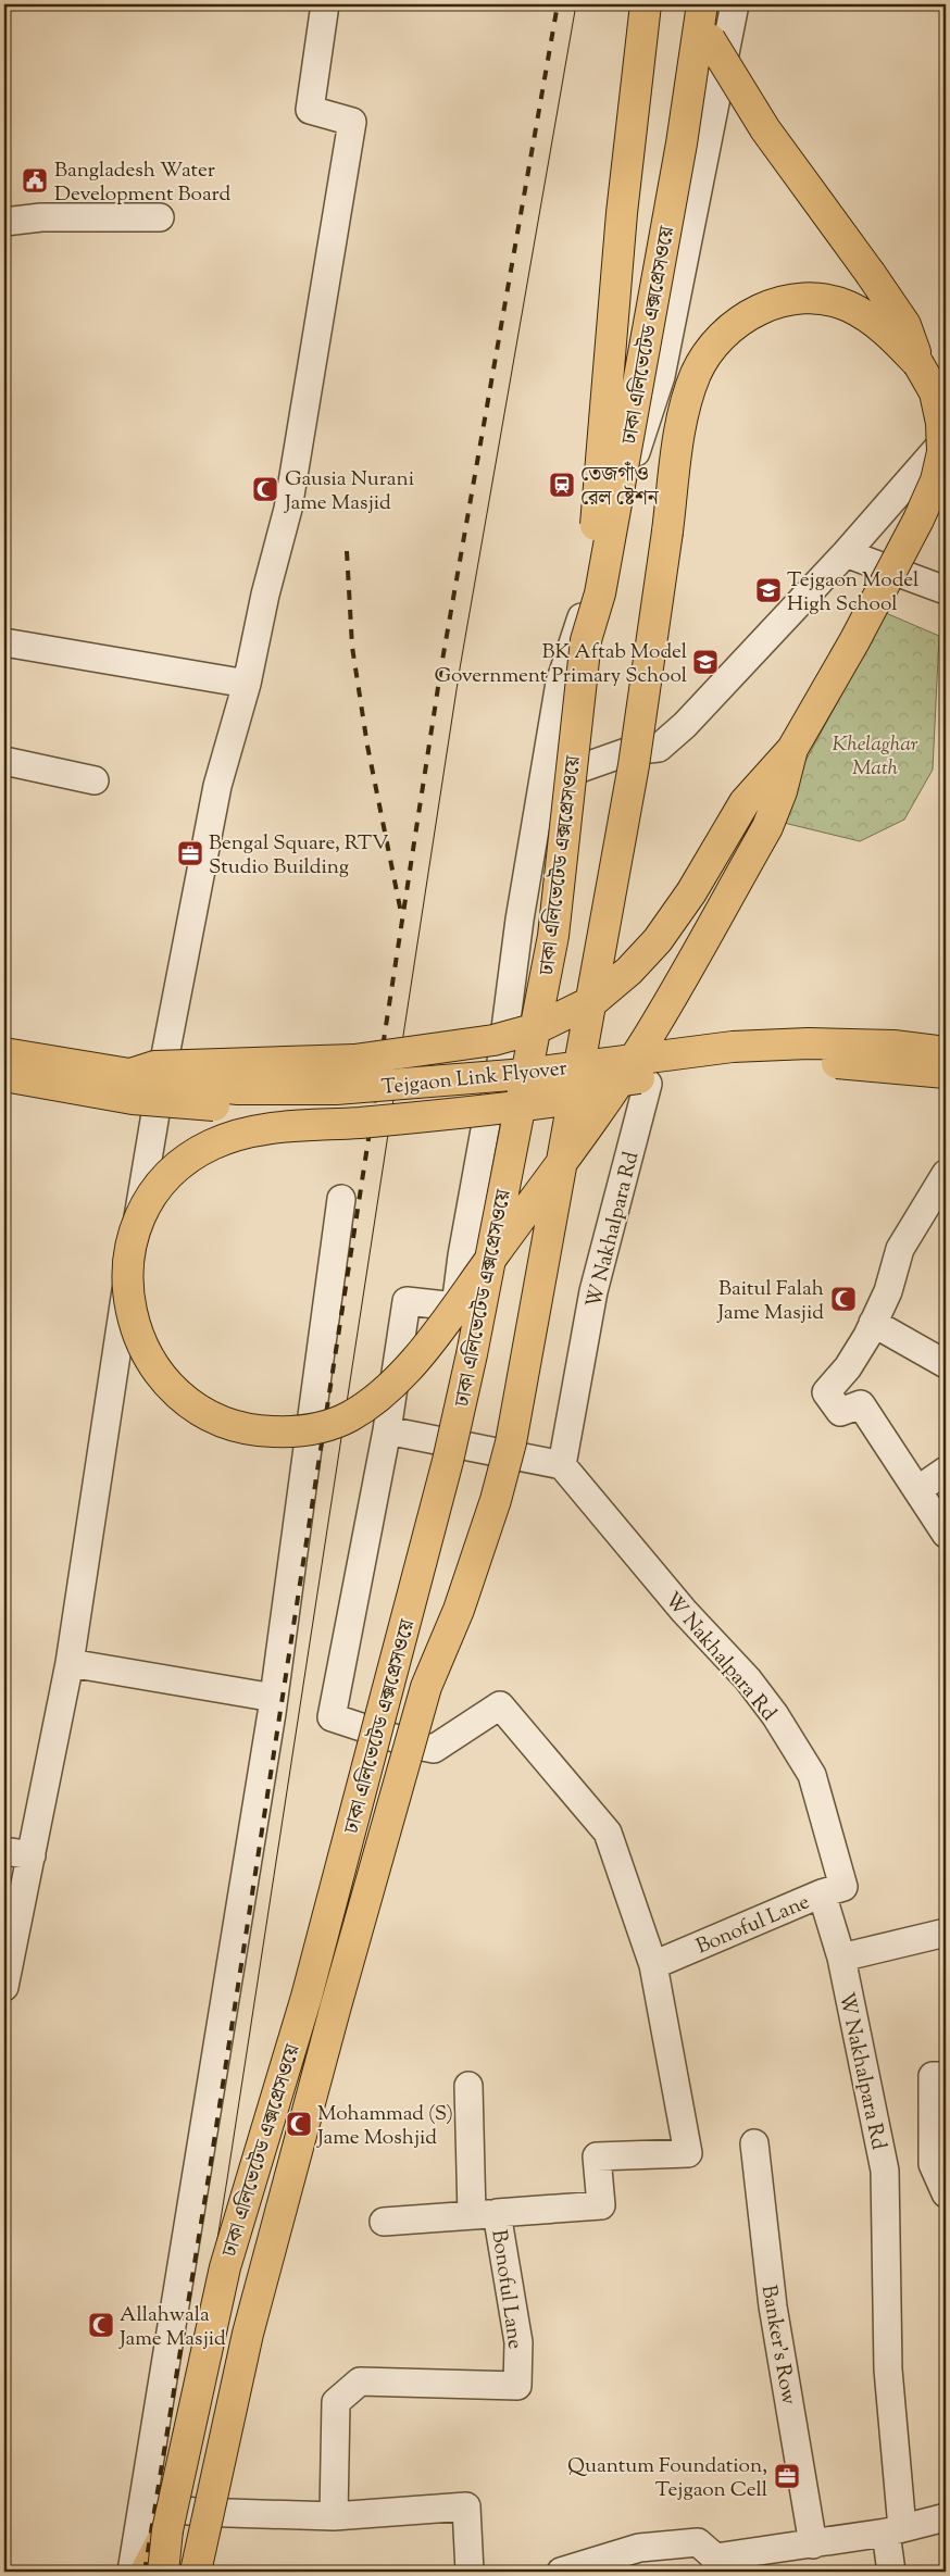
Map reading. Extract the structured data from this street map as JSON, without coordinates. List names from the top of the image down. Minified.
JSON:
{"streets":{"main road":["ঢাকা এলিভেটেড এক্সপ্রেসওয়ে","Tejgaon Link Flyover"],"street":["W Nakhalpara Rd","Bonoful Lane","Banker's Row"]},"crossings":[["Tejgaon Link Flyover","W Nakhalpara Rd"],["W Nakhalpara Rd","Bonoful Lane"]],"parks":["Khelaghar Math"],"places":{"public building":["Bangladesh Water Development Board"],"station":["তেজগাঁও রেল ষ্টেশন"],"mosque":["Gausia Nurani Jame Masjid","Baitul Falah Jame Masjid","Mohammad (S) Jame Moshjid","Allahwala Jame Masjid"],"school or university":["Tejgaon Model High School","BK Aftab Model Government Primary School"],"office":["Bengal Square, RTV Studio Building","Quantum Foundation, Tejgaon Cell"]}}
